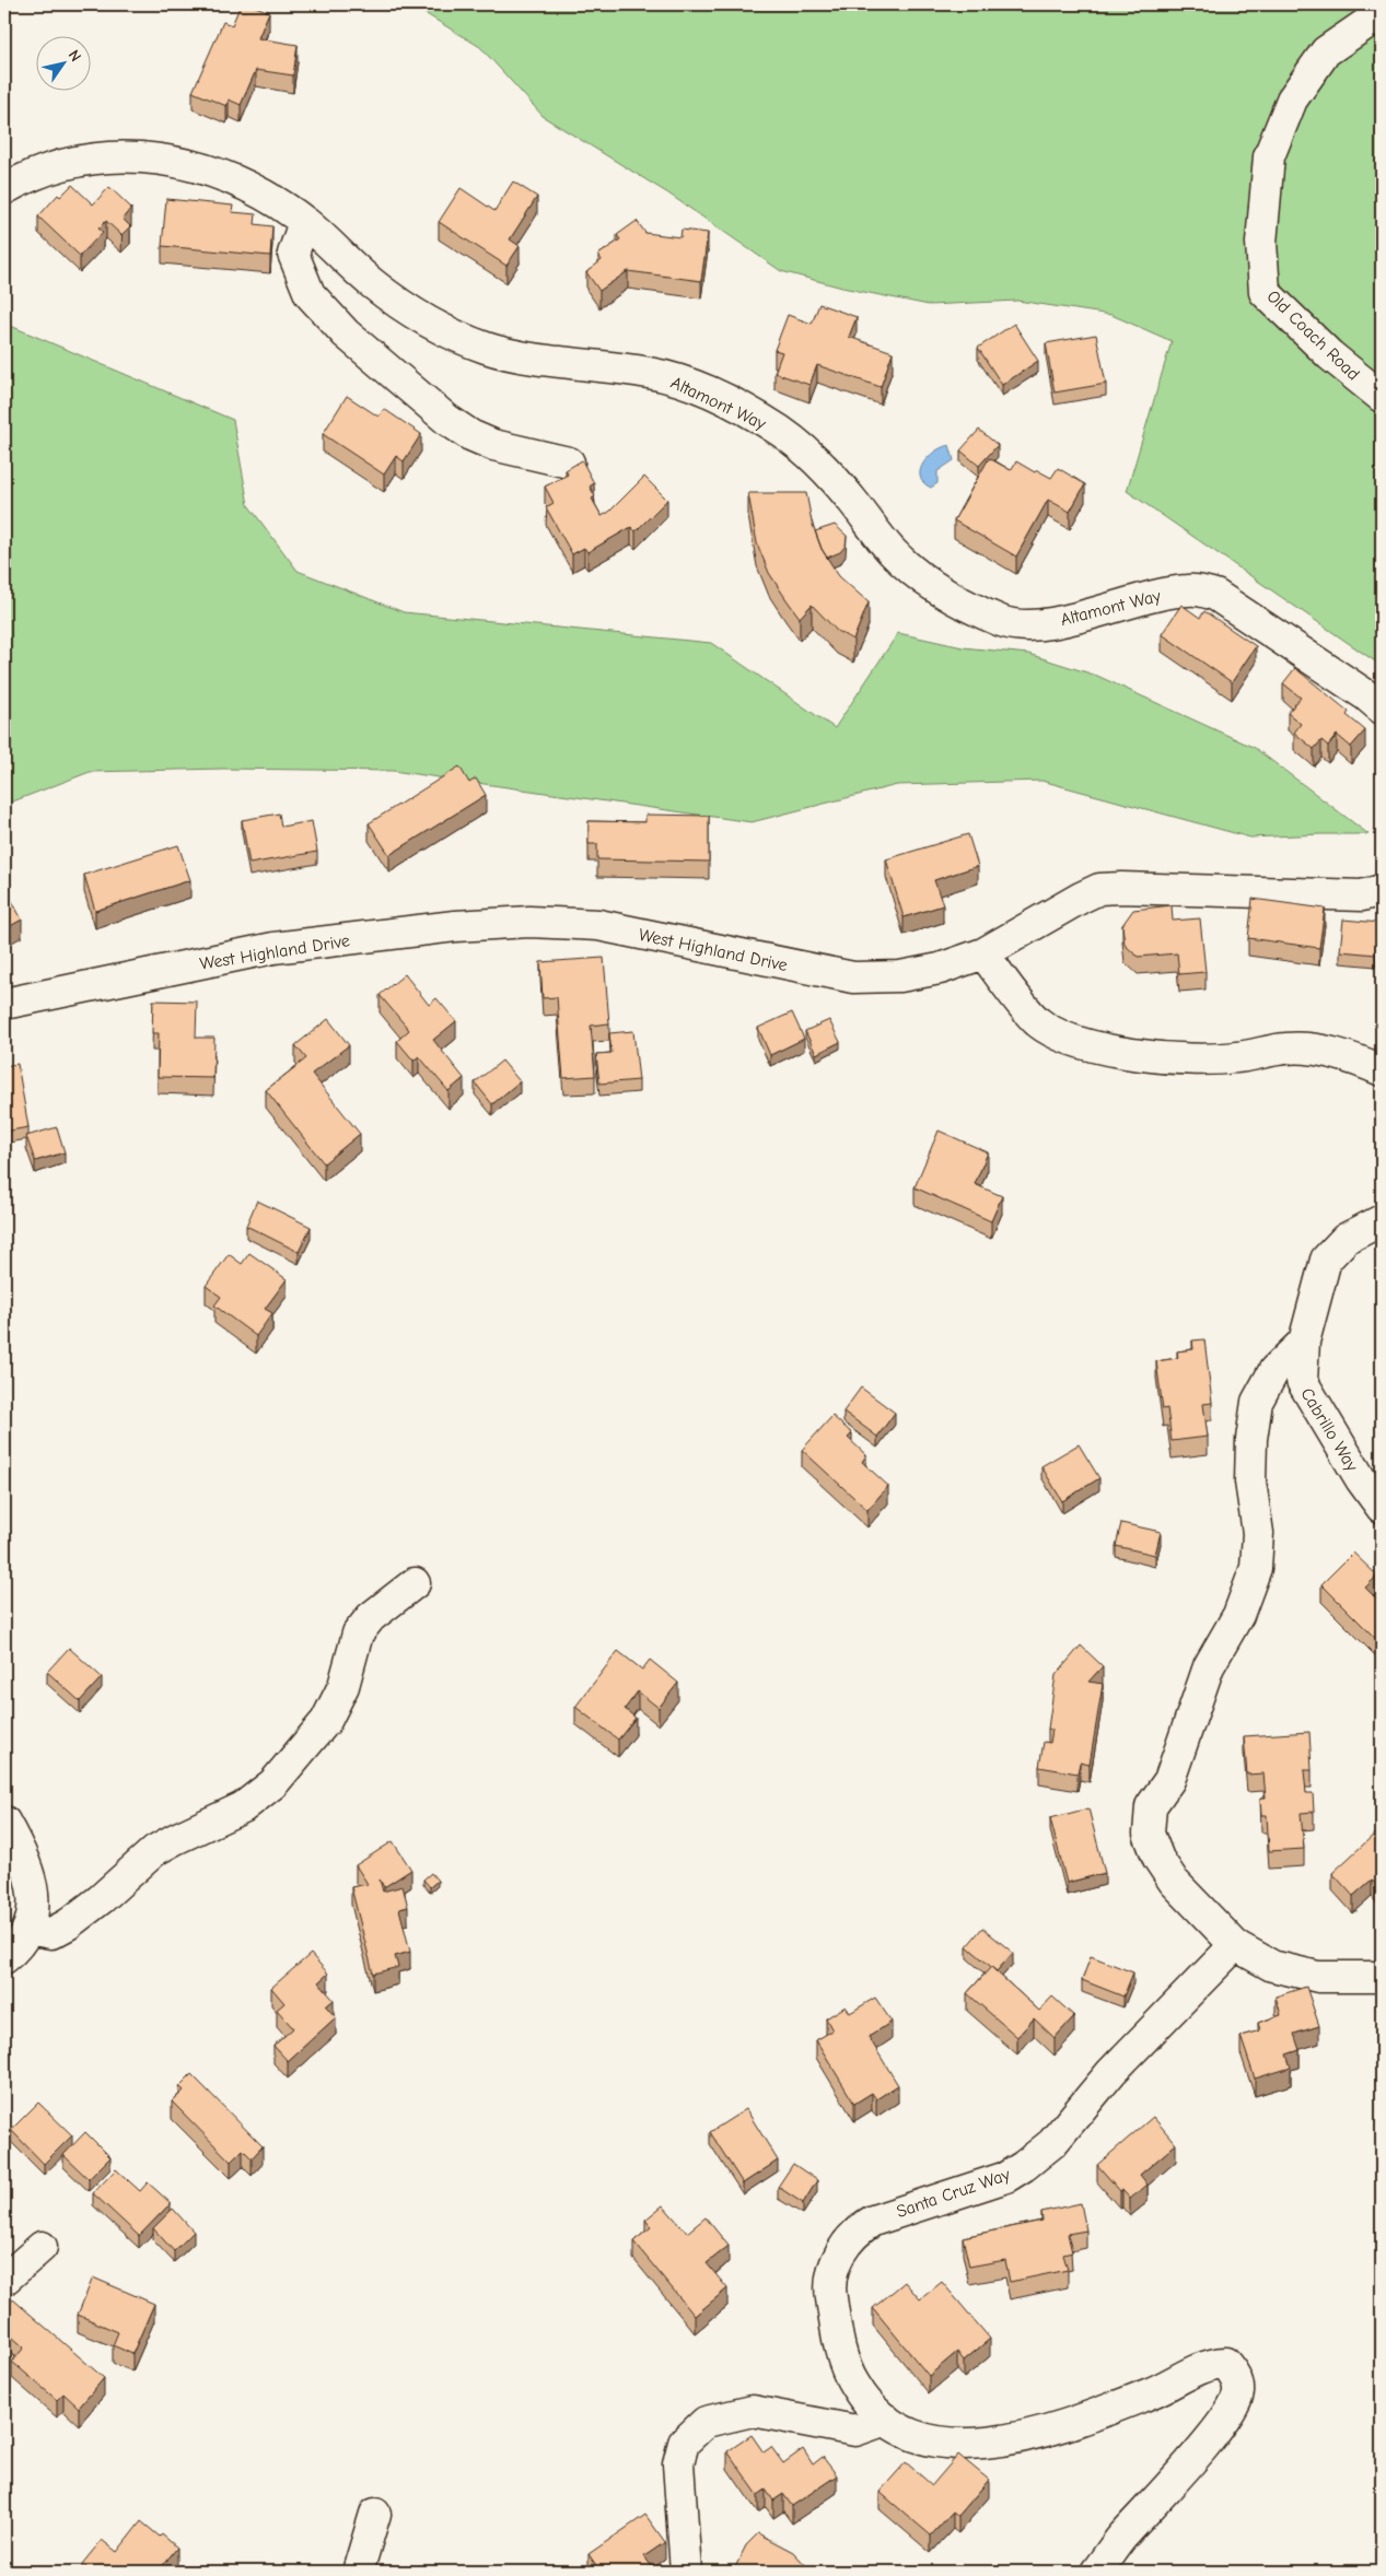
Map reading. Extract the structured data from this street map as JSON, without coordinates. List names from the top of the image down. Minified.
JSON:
{"streets":{"street":["Old Coach Road","Altamont Way","West Highland Drive","Cabrillo Way","Santa Cruz Way"]},"north":"top right"}
